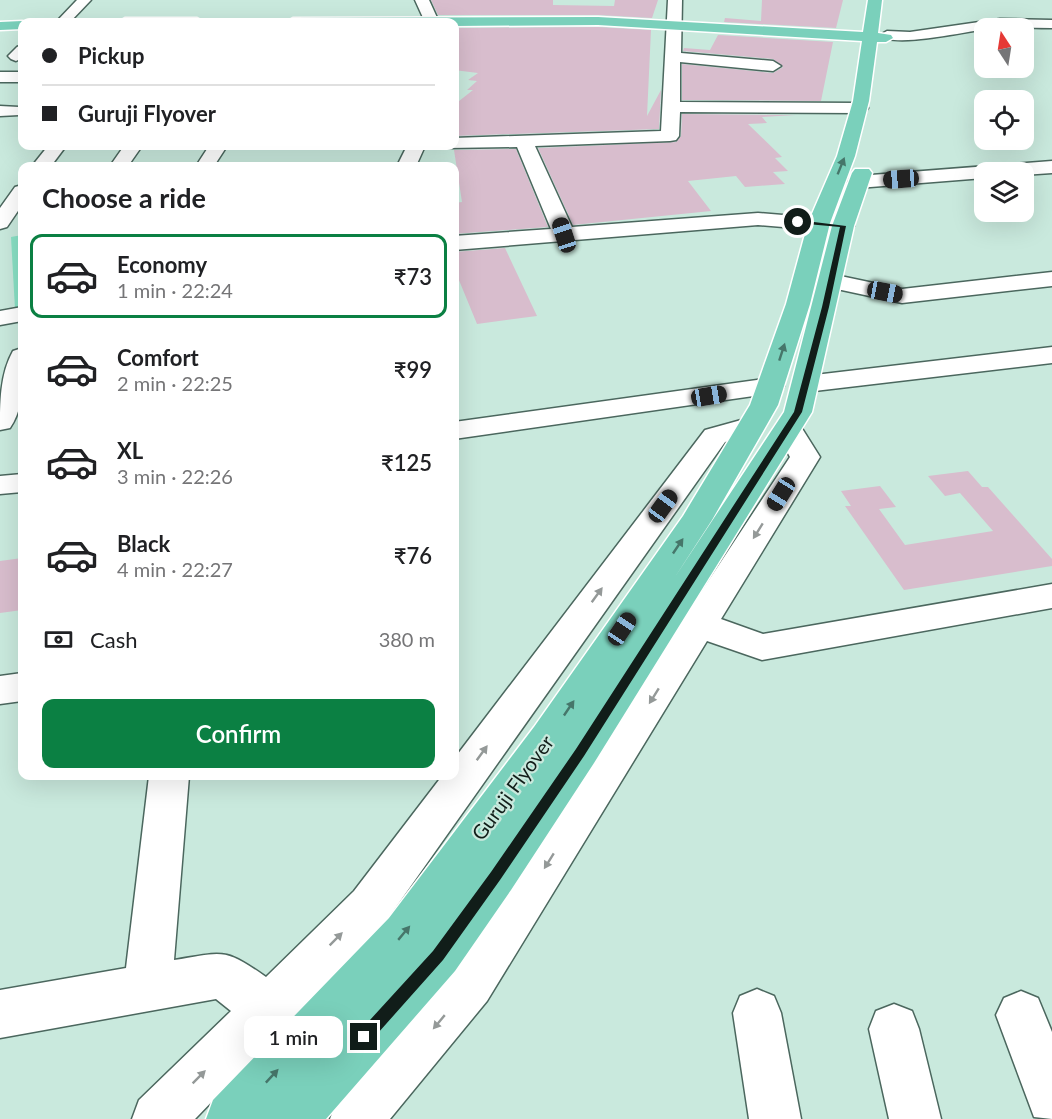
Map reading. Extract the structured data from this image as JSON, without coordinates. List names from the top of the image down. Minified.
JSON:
{"streets":{"main road":["Guruji Flyover"]},"north":"top","page":{"banner":["Pickup","Guruji Flyover"],"heading":"Choose a ride","list":[{"name":"Economy","note":"1 min · 22:24","value":"₹73"},{"name":"Comfort","note":"2 min · 22:25","value":"₹99"},{"name":"XL","note":"3 min · 22:26","value":"₹125"},{"name":"Black","note":"4 min · 22:27","value":"₹76"}],"pay":["Cash","380 m"],"buttons":"Confirm","bubble":"1 min"}}
